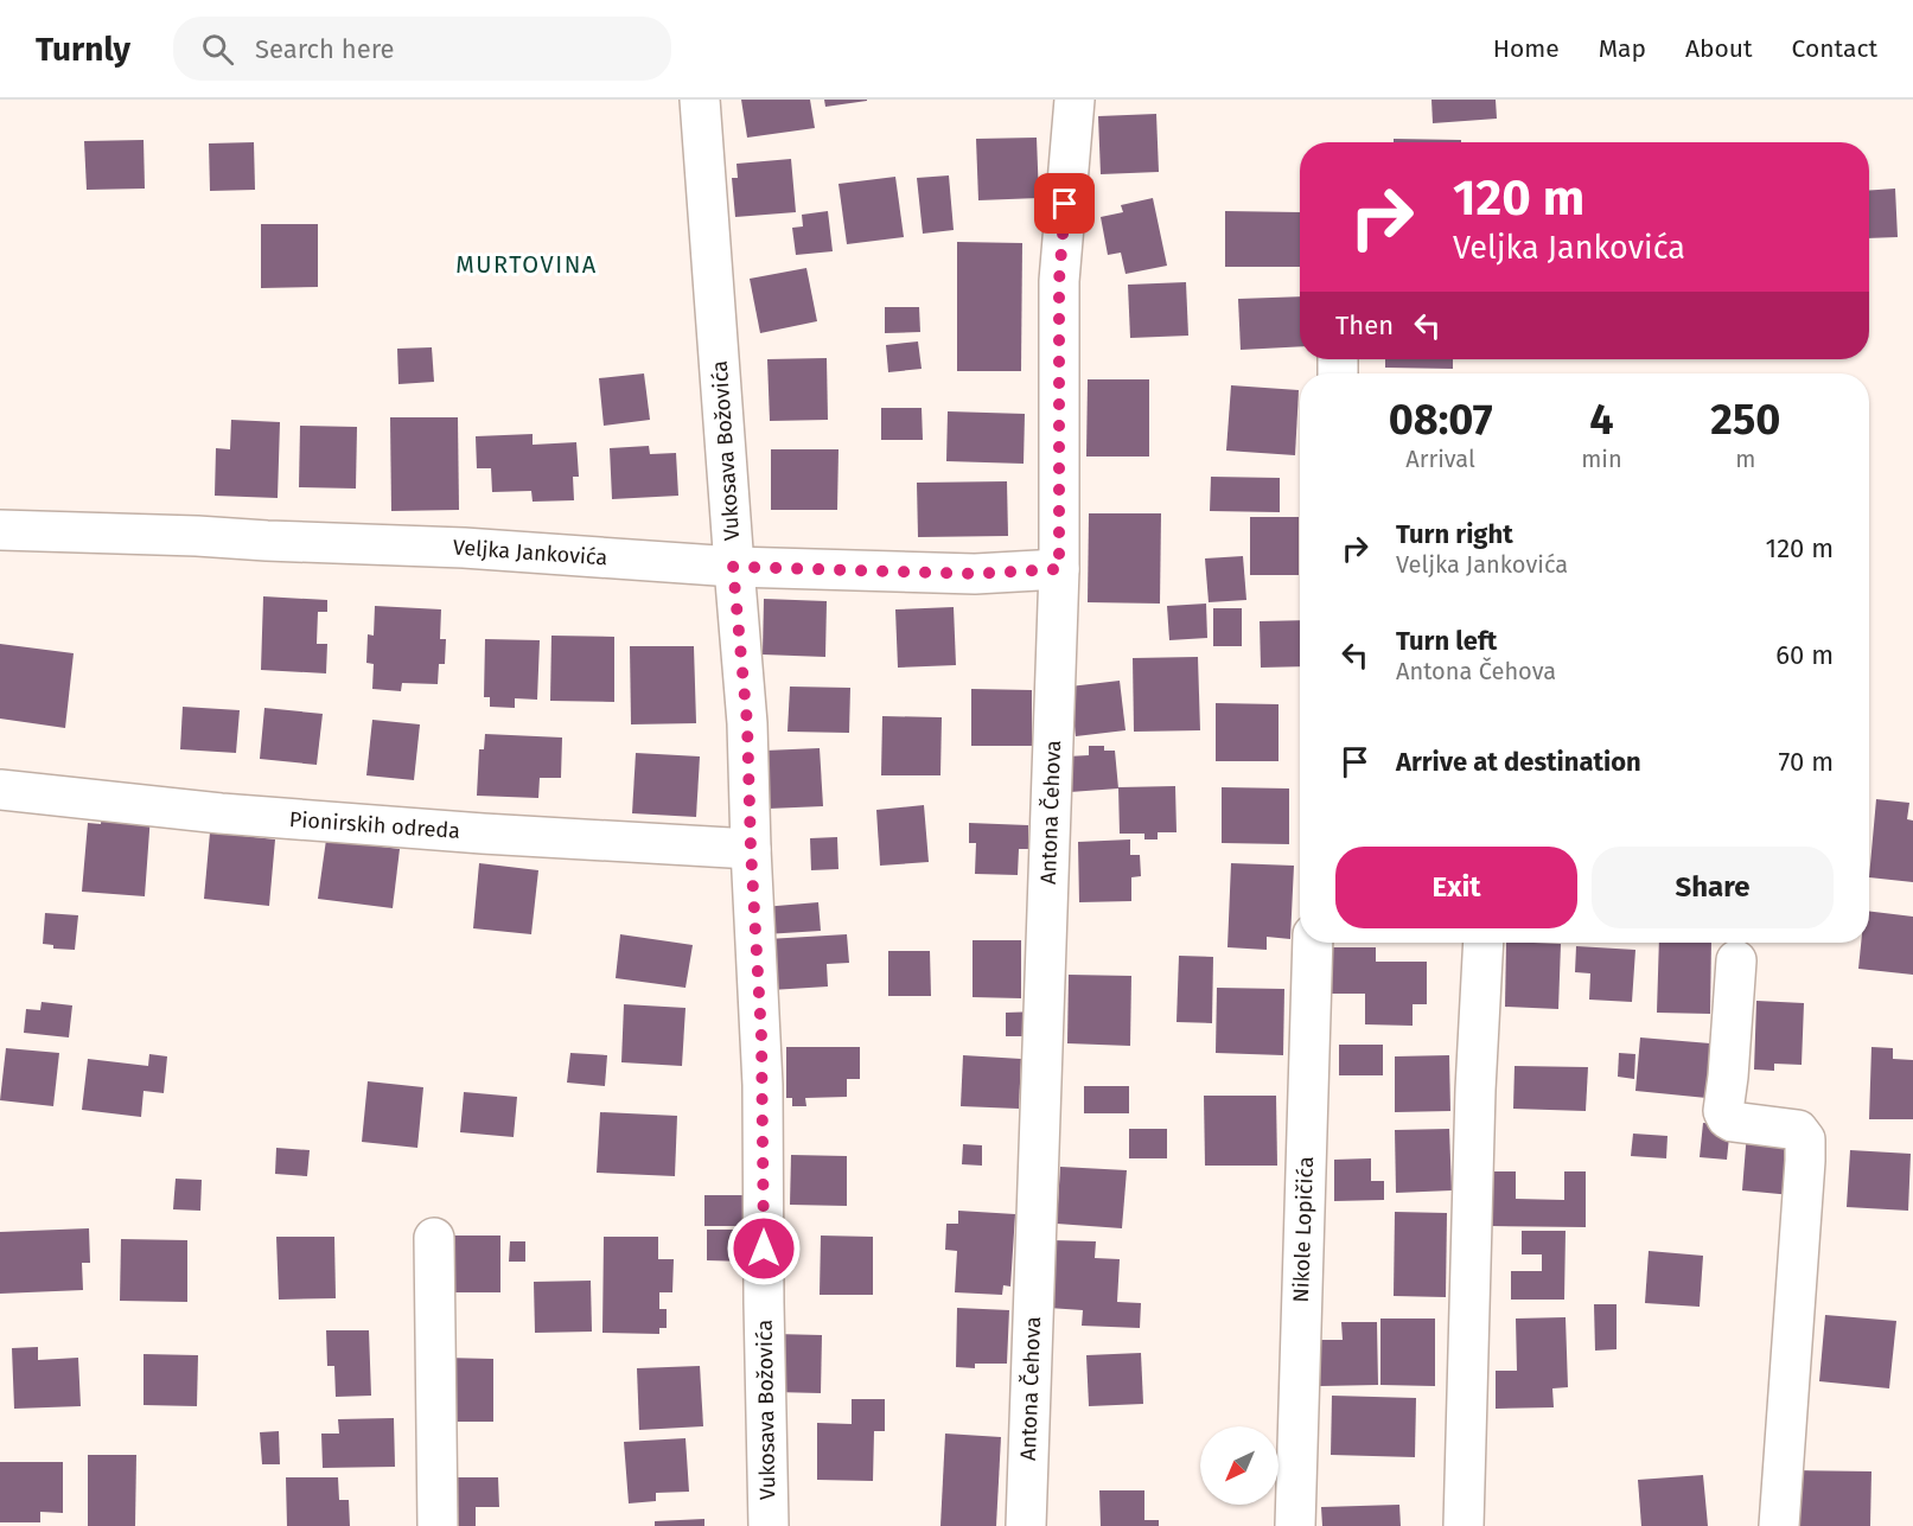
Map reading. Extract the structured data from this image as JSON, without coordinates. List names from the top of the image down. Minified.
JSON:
{"streets":{"street":["Vukosava Božovića","Veljka Jankovića","Antona Čehova","Pionirskih odreda","Nikole Lopičića"]},"crossings":[["Vukosava Božovića","Veljka Jankovića"],["Vukosava Božovića","Pionirskih odreda"],["Veljka Jankovića","Antona Čehova"]],"districts":["MURTOVINA"],"north":"bottom left","page":{"header":"Turnly","search":"Search here","nav":["Home","Map","About","Contact"],"turn":["120 m","Veljka Jankovića"],"then":"Then","eta":["08:07","Arrival","4","min","250","m"],"list":[{"name":"Turn right","note":"Veljka Jankovića","value":"120 m"},{"name":"Turn left","note":"Antona Čehova","value":"60 m"},{"name":"Arrive at destination","value":"70 m"}],"buttons":["Exit","Share"]}}
